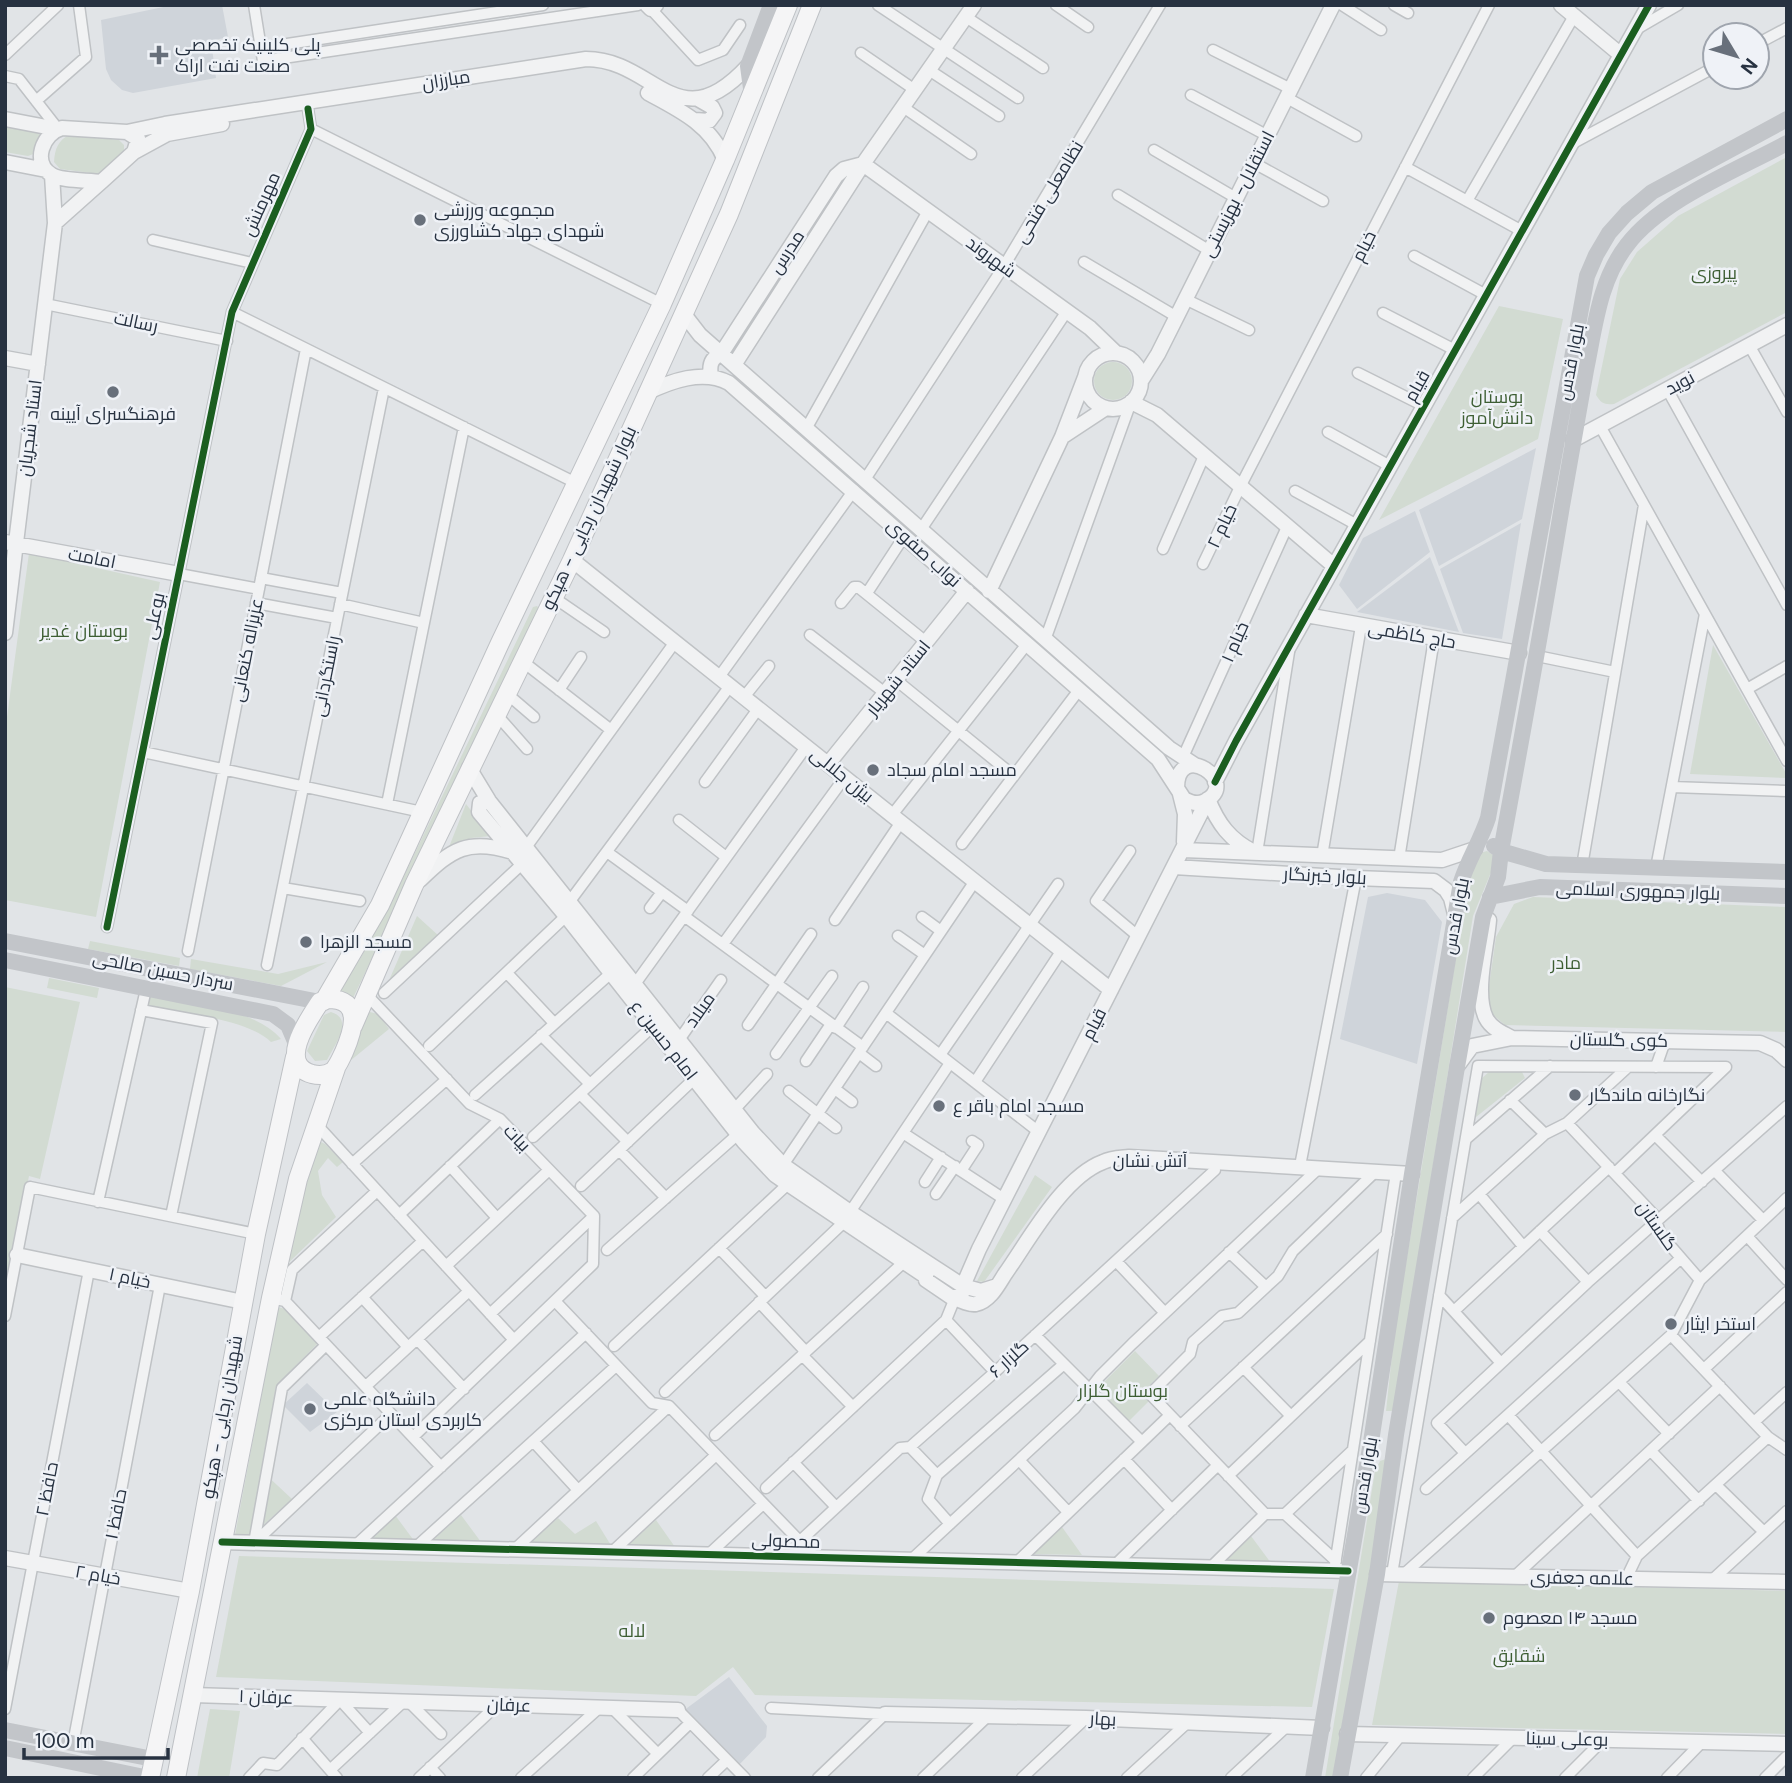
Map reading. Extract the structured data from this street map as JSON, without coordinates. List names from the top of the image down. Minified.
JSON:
{"streets":{"main road":["بلوار قدس","بلوار شهیدان رجایی - هپکو","بلوار جمهوری اسلامی","سردار حسین صالحی","شهیدان رجایی - هپکو"],"street":["مبارزان","نظامعلی فتحی","استقلال- بهزیستی","مهرمنش","خیام","مدرس","شهروند","رسالت","نوید","قیام","استاد شجریان","خیام ۲","نواب صفوی","امامت","بوعلی","حاج کاظمی","خیام ۱","عزیزاله کنعانی","راستگردانی","استاد شهریار","بیژن جلالی","بلوار خبرنگار","میلاد","امام حسین ع","کوی گلستان","بیات","آتش نشان","گلستان","گلزار ۶","حافظ ۲","حافظ ۱","محصولی","علامه جعفری","عرفان ۱","عرفان","بهار","بوعلی سینا"]},"crossings":[["مبارزان","استاد شجریان"],["مبارزان","بلوار شهیدان رجایی - هپکو"],["نظامعلی فتحی","شهروند"],["نظامعلی فتحی","نواب صفوی"],["نظامعلی فتحی","بیژن جلالی"],["نظامعلی فتحی","امام حسین ع"],["استقلال- بهزیستی","شهروند"],["مهرمنش","بوعلی"],["خیام","خیام ۲"],["مدرس","شهروند"],["مدرس","نواب صفوی"],["رسالت","استاد شجریان"],["رسالت","بوعلی"],["بلوار قدس","نوید"],["بلوار قدس","حاج کاظمی"],["بلوار قدس","بلوار خبرنگار"],["بلوار قدس","بلوار جمهوری اسلامی"],["بلوار قدس","کوی گلستان"],["بلوار قدس","آتش نشان"],["بلوار قدس","محصولی"],["بلوار قدس","علامه جعفری"],["بلوار قدس","بهار"],["بلوار قدس","بوعلی سینا"],["قیام","نواب صفوی"],["قیام","حاج کاظمی"],["قیام","خیام ۱"],["قیام","بیژن جلالی"],["قیام","بلوار خبرنگار"],["قیام","آتش نشان"],["استاد شجریان","امامت"],["بلوار شهیدان رجایی - هپکو","نواب صفوی"],["بلوار شهیدان رجایی - هپکو","بیژن جلالی"],["بلوار شهیدان رجایی - هپکو","سردار حسین صالحی"],["بلوار شهیدان رجایی - هپکو","بیات"],["بلوار شهیدان رجایی - هپکو","شهیدان رجایی - هپکو"],["خیام ۲","شهیدان رجایی - هپکو"],["خیام ۲","حافظ ۲"],["خیام ۲","حافظ ۱"],["نواب صفوی","خیام ۱"],["نواب صفوی","استاد شهریار"],["امامت","بوعلی"],["خیام ۱","شهیدان رجایی - هپکو"],["خیام ۱","حافظ ۲"],["خیام ۱","حافظ ۱"],["استاد شهریار","بیژن جلالی"],["بلوار خبرنگار","بلوار جمهوری اسلامی"],["سردار حسین صالحی","شهیدان رجایی - هپکو"],["میلاد","امام حسین ع"],["شهیدان رجایی - هپکو","محصولی"],["شهیدان رجایی - هپکو","عرفان ۱"],["عرفان ۱","عرفان"]],"parks":["پیروزی","بوستان دانش‌آموز","بوستان غدیر","مادر","بوستان گلزار","لاله","شقایق"],"places":{"health":["پلی کلینیک تخصصی صنعت نفت اراک"],"other":["مجموعه ورزشی شهدای جهاد کشاورزی","فرهنگسرای آیینه","مسجد امام سجاد","مسجد الزهرا","نگارخانه ماندگار","مسجد امام باقر ع","استخر ایثار","دانشگاه علمی کاربردی استان مرکزی","مسجد ۱۴ معصوم"]},"scale_bar":"100 m","north":"bottom right"}
